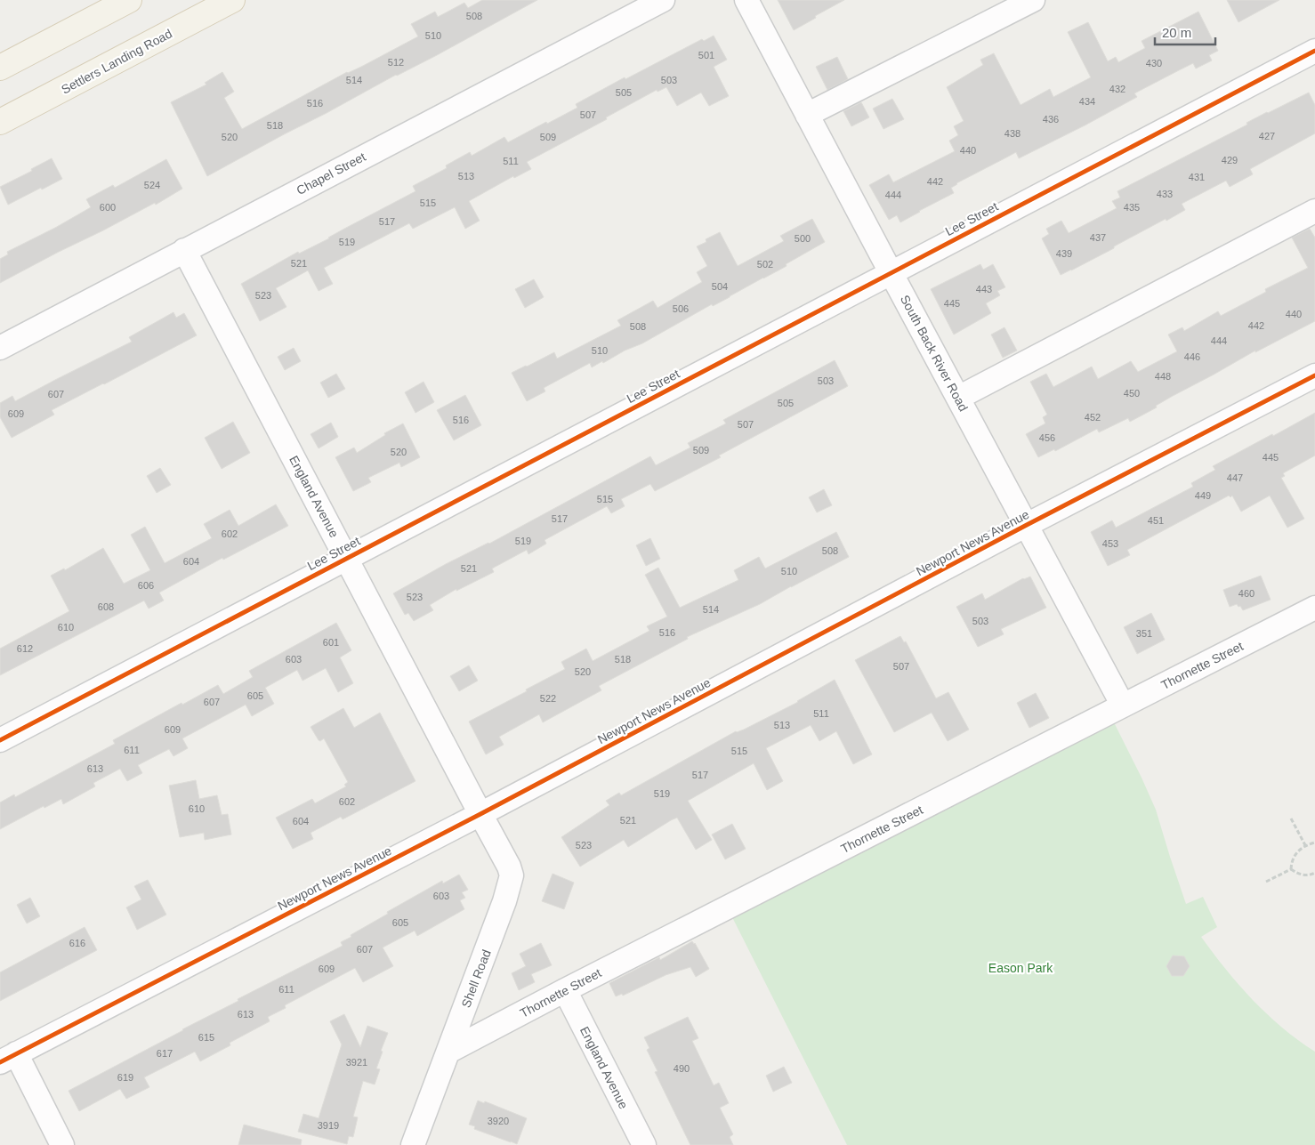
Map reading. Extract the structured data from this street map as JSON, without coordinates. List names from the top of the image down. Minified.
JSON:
{"streets":{"main road":["Settlers Landing Road"],"street":["Chapel Street","Lee Street","South Back River Road","England Avenue","Newport News Avenue","Thornette Street","Shell Road"]},"crossings":[["Chapel Street","England Avenue"],["Lee Street","South Back River Road"],["Lee Street","England Avenue"],["South Back River Road","Newport News Avenue"],["South Back River Road","Thornette Street"],["England Avenue","Newport News Avenue"],["England Avenue","Thornette Street"],["England Avenue","Shell Road"],["Newport News Avenue","Shell Road"],["Thornette Street","Shell Road"]],"parks":["Eason Park"],"house_numbers":["508","510","501","512","430","514","503","432","505","434","516","507","436","518","438","427","520","509","440","429","511","513","431","442","524","433","444","515","600","435","517","437","500","519","439","521","502","504","443","523","445","506","440","442","508","444","510","446","448","503","450","607","505","609","452","516","507","456","509","520","445","447","449","515","517","451","602","519","453","508","604","521","510","606","460","523","608","514","503","610","516","351","601","612","603","518","507","520","605","522","607","511","513","609","611","515","613","517","519","602","610","521","604","523","603","605","616","607","609","611","613","615","617","3921","490","619","3920","3919"],"scale_bar":"20 m"}
